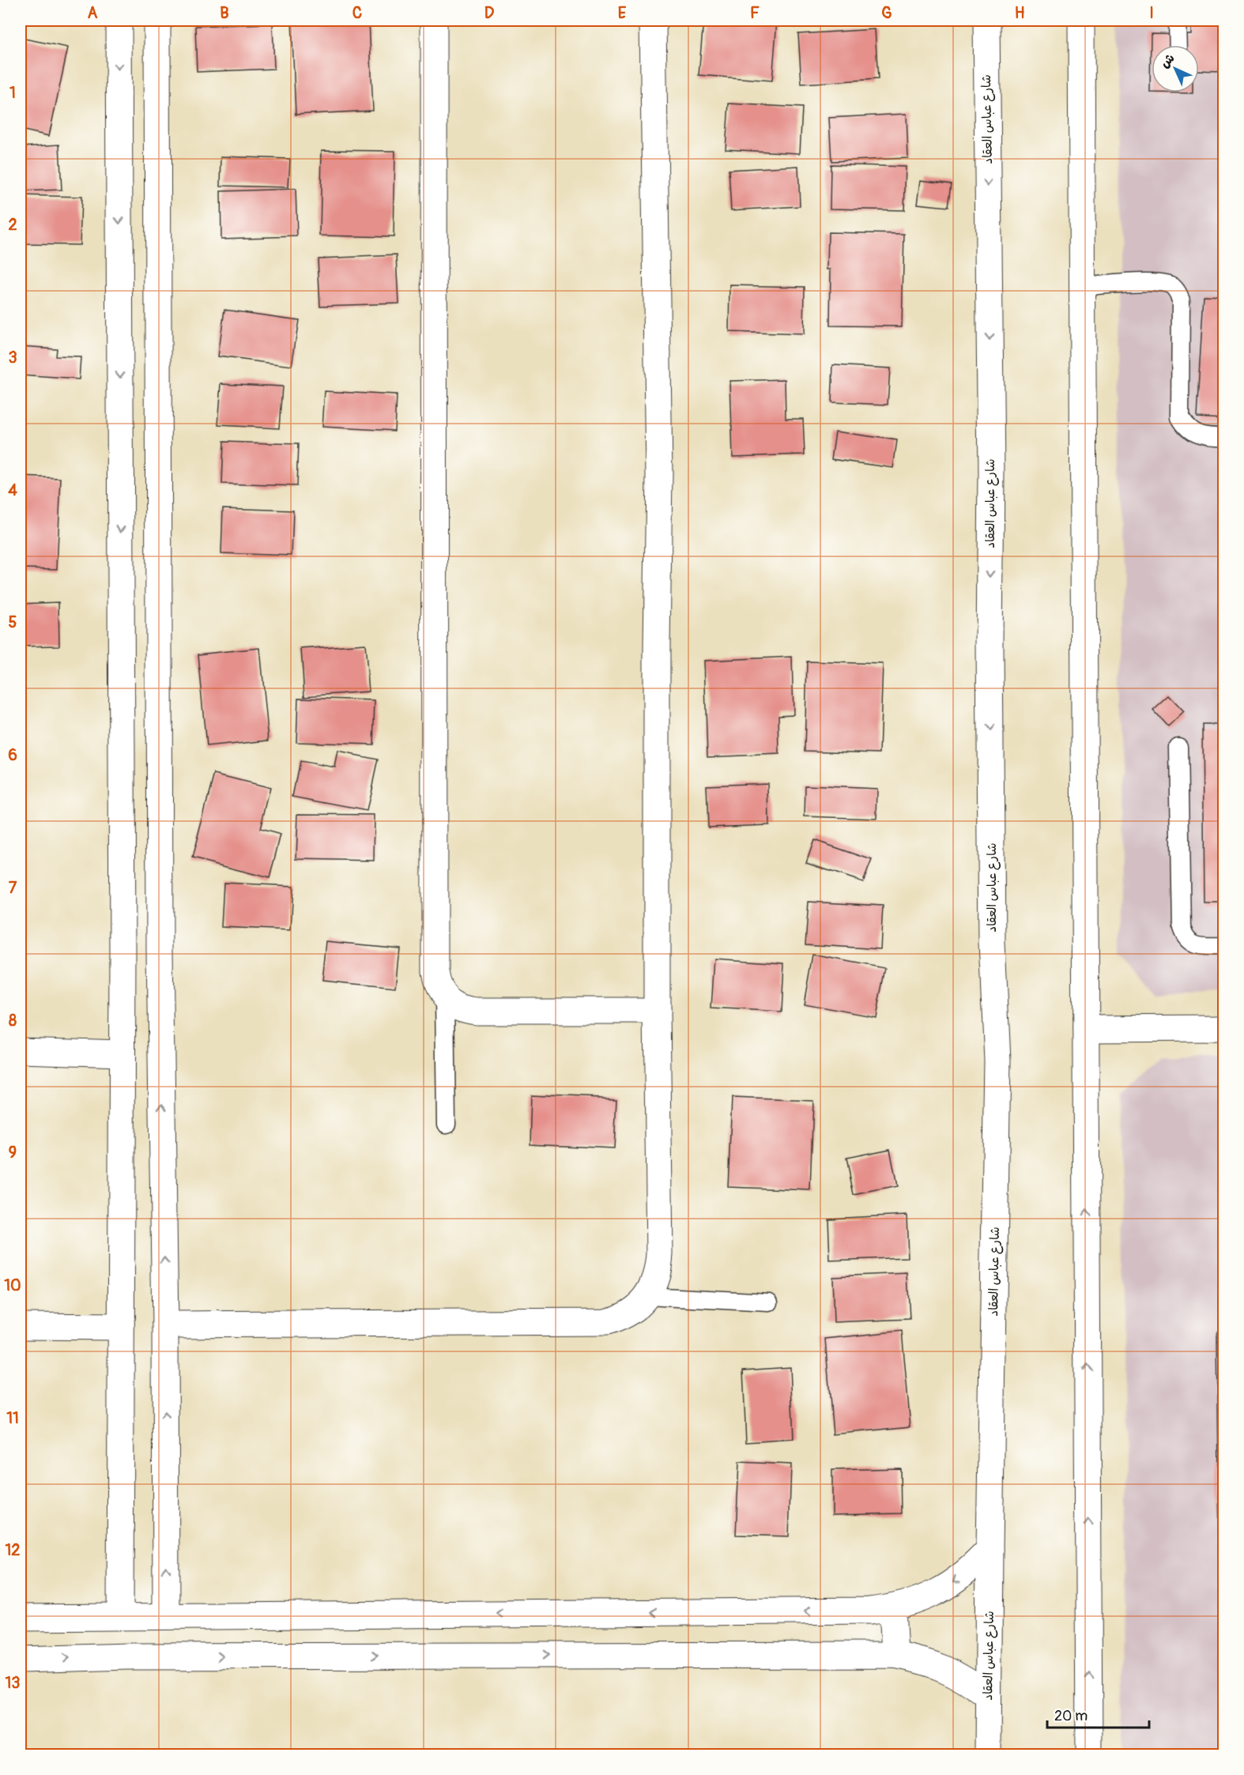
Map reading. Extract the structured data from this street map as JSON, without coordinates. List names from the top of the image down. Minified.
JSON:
{"streets":{"street":["شارع عباس العقاد"]},"scale_bar":"20 m","north":"top left","grid":{"columns":["A","B","C","D","E","F","G","H","I"],"rows":["1","2","3","4","5","6","7","8","9","10","11","12","13"]}}
